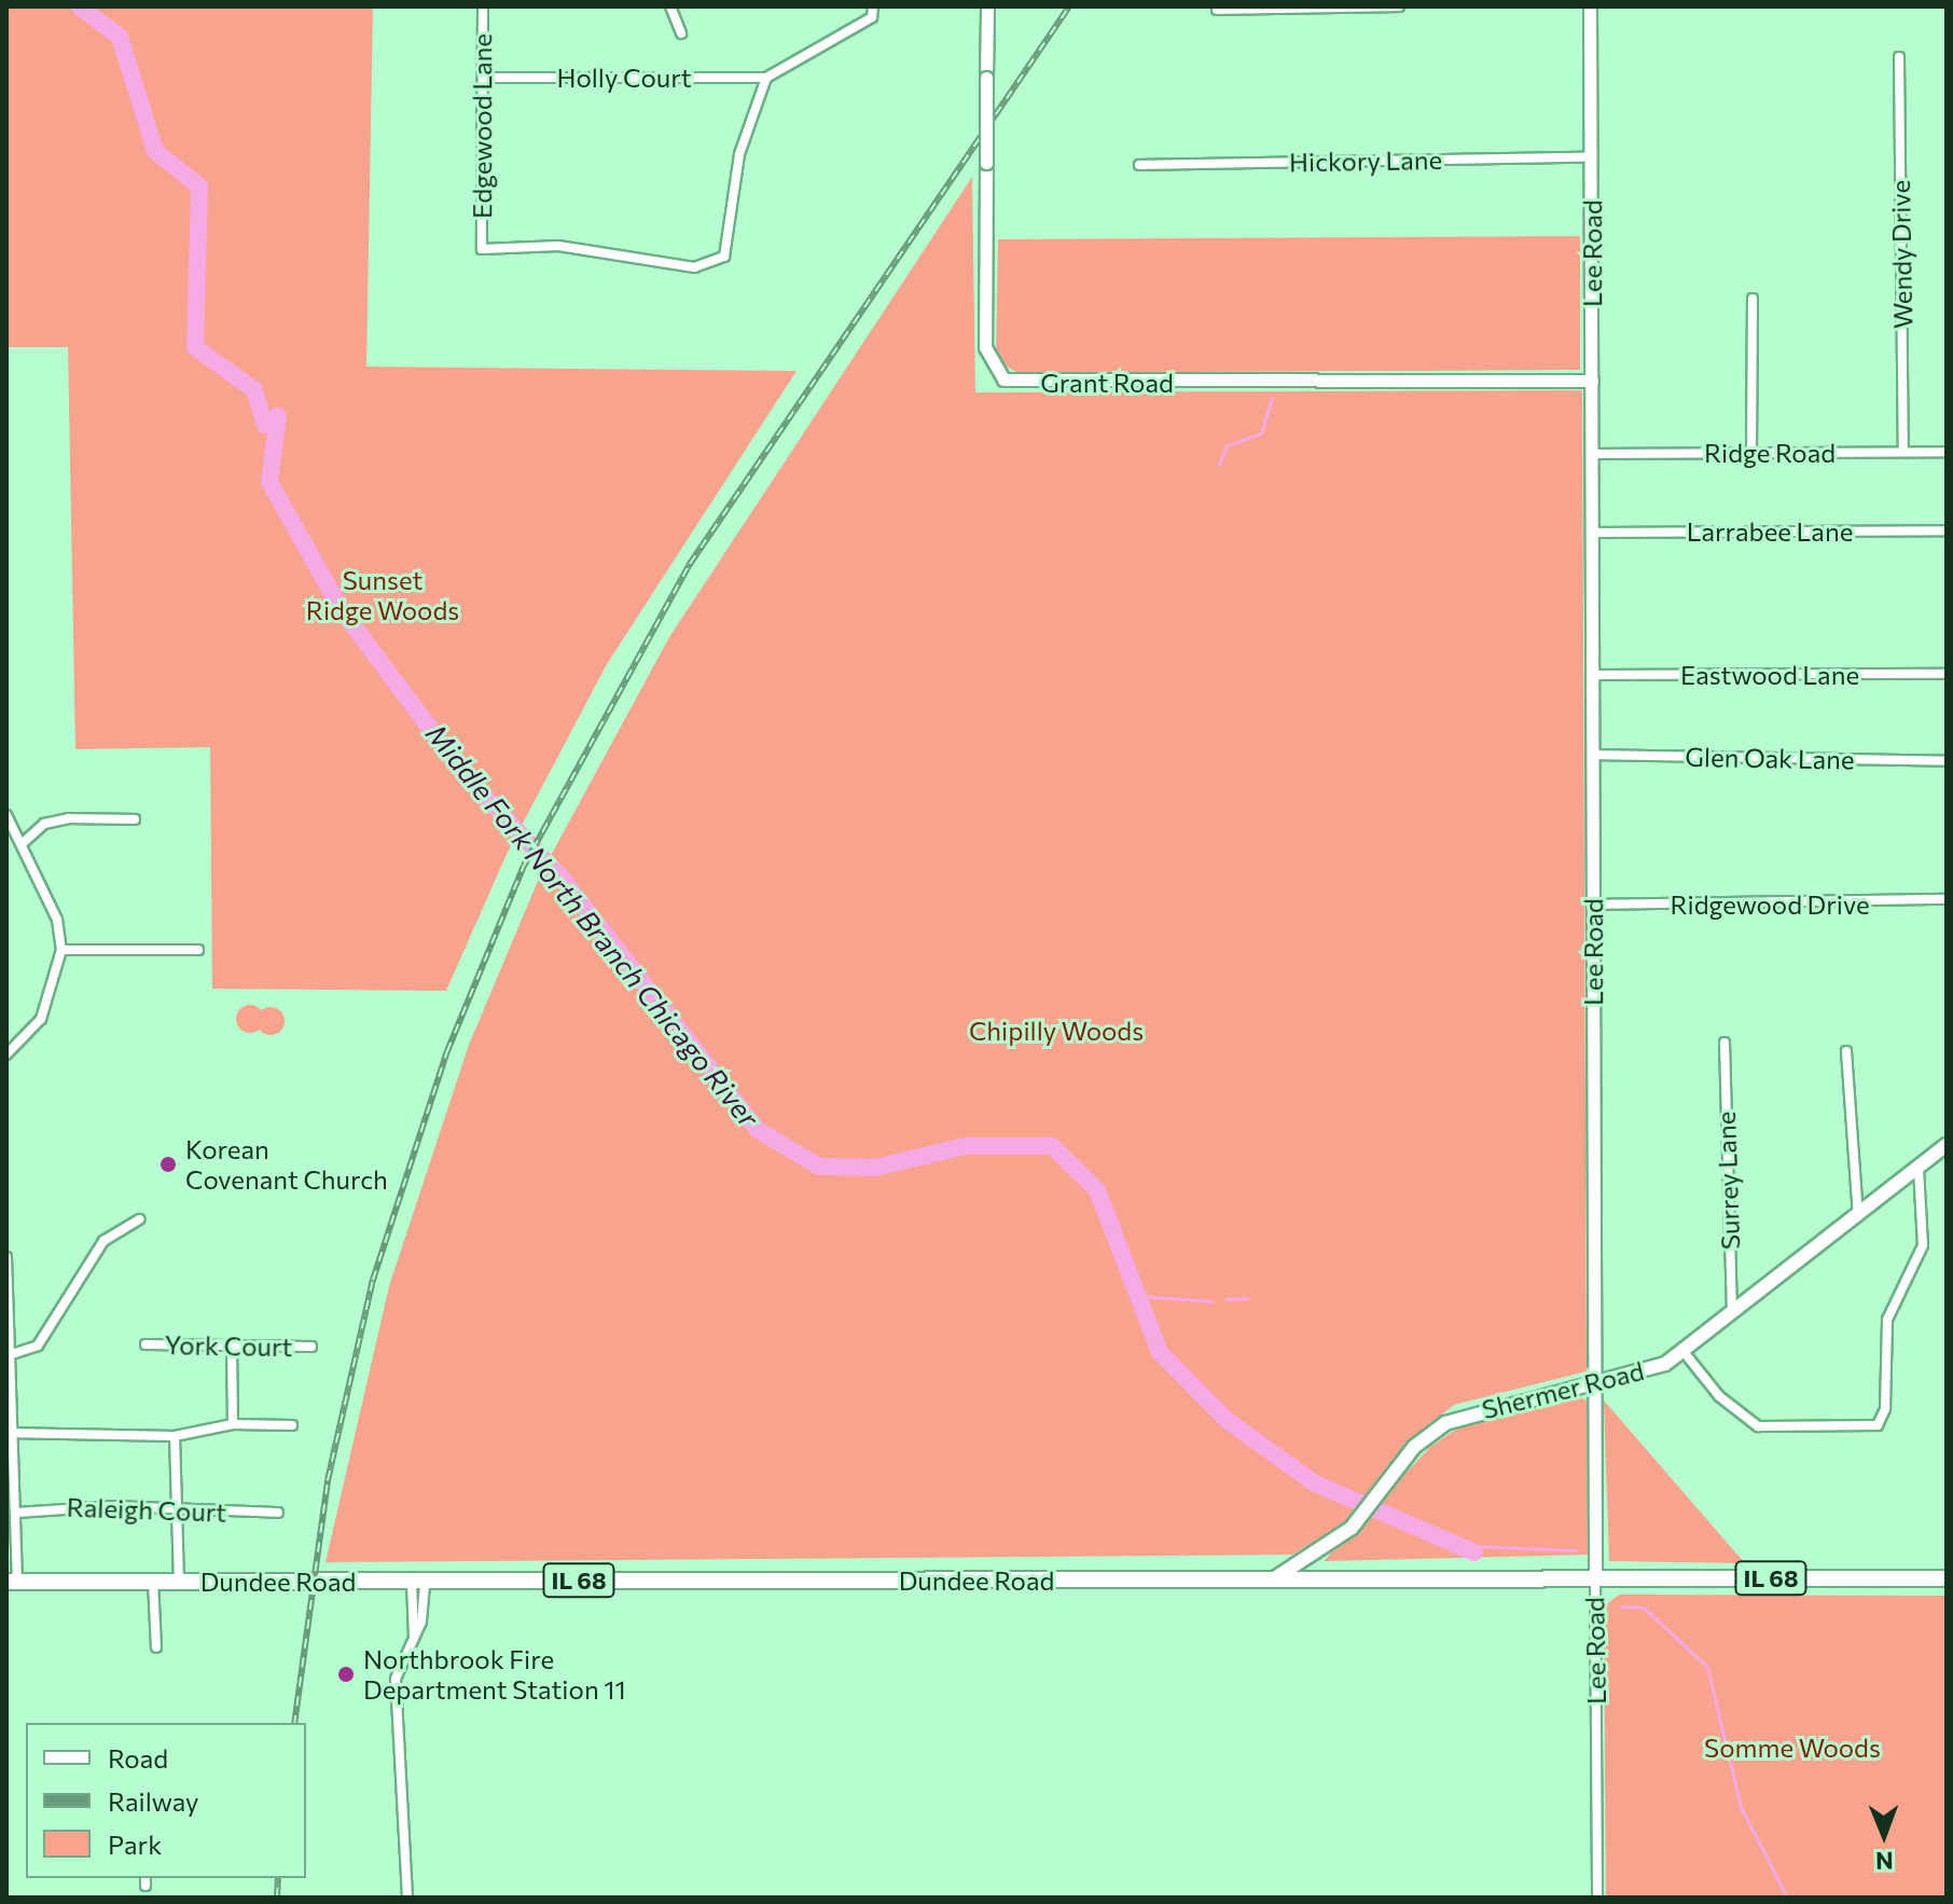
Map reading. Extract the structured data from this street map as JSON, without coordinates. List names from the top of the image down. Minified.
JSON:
{"streets":{"main road":["Shermer Road","IL 68","Dundee Road"],"street":["Holly Court","Edgewood Lane","Hickory Lane","Lee Road","Wendy Drive","Grant Road","Ridge Road","Larrabee Lane","Eastwood Lane","Glen Oak Lane","Ridgewood Drive","Surrey Lane","York Court","Raleigh Court"]},"crossings":[["Holly Court","Edgewood Lane"],["Hickory Lane","Lee Road"],["Lee Road","Grant Road"],["Lee Road","Ridge Road"],["Lee Road","Larrabee Lane"],["Lee Road","Eastwood Lane"],["Lee Road","Glen Oak Lane"],["Lee Road","Ridgewood Drive"],["Lee Road","Shermer Road"],["Lee Road","Dundee Road"],["Wendy Drive","Ridge Road"],["Surrey Lane","Shermer Road"],["Shermer Road","Dundee Road"]],"water":["Middle Fork North Branch Chicago River"],"parks":["Sunset Ridge Woods","Chipilly Woods","Somme Woods"],"places":["Korean Covenant Church","Northbrook Fire Department Station 11"],"legend":["Road","Railway","Park"],"north":"bottom"}
